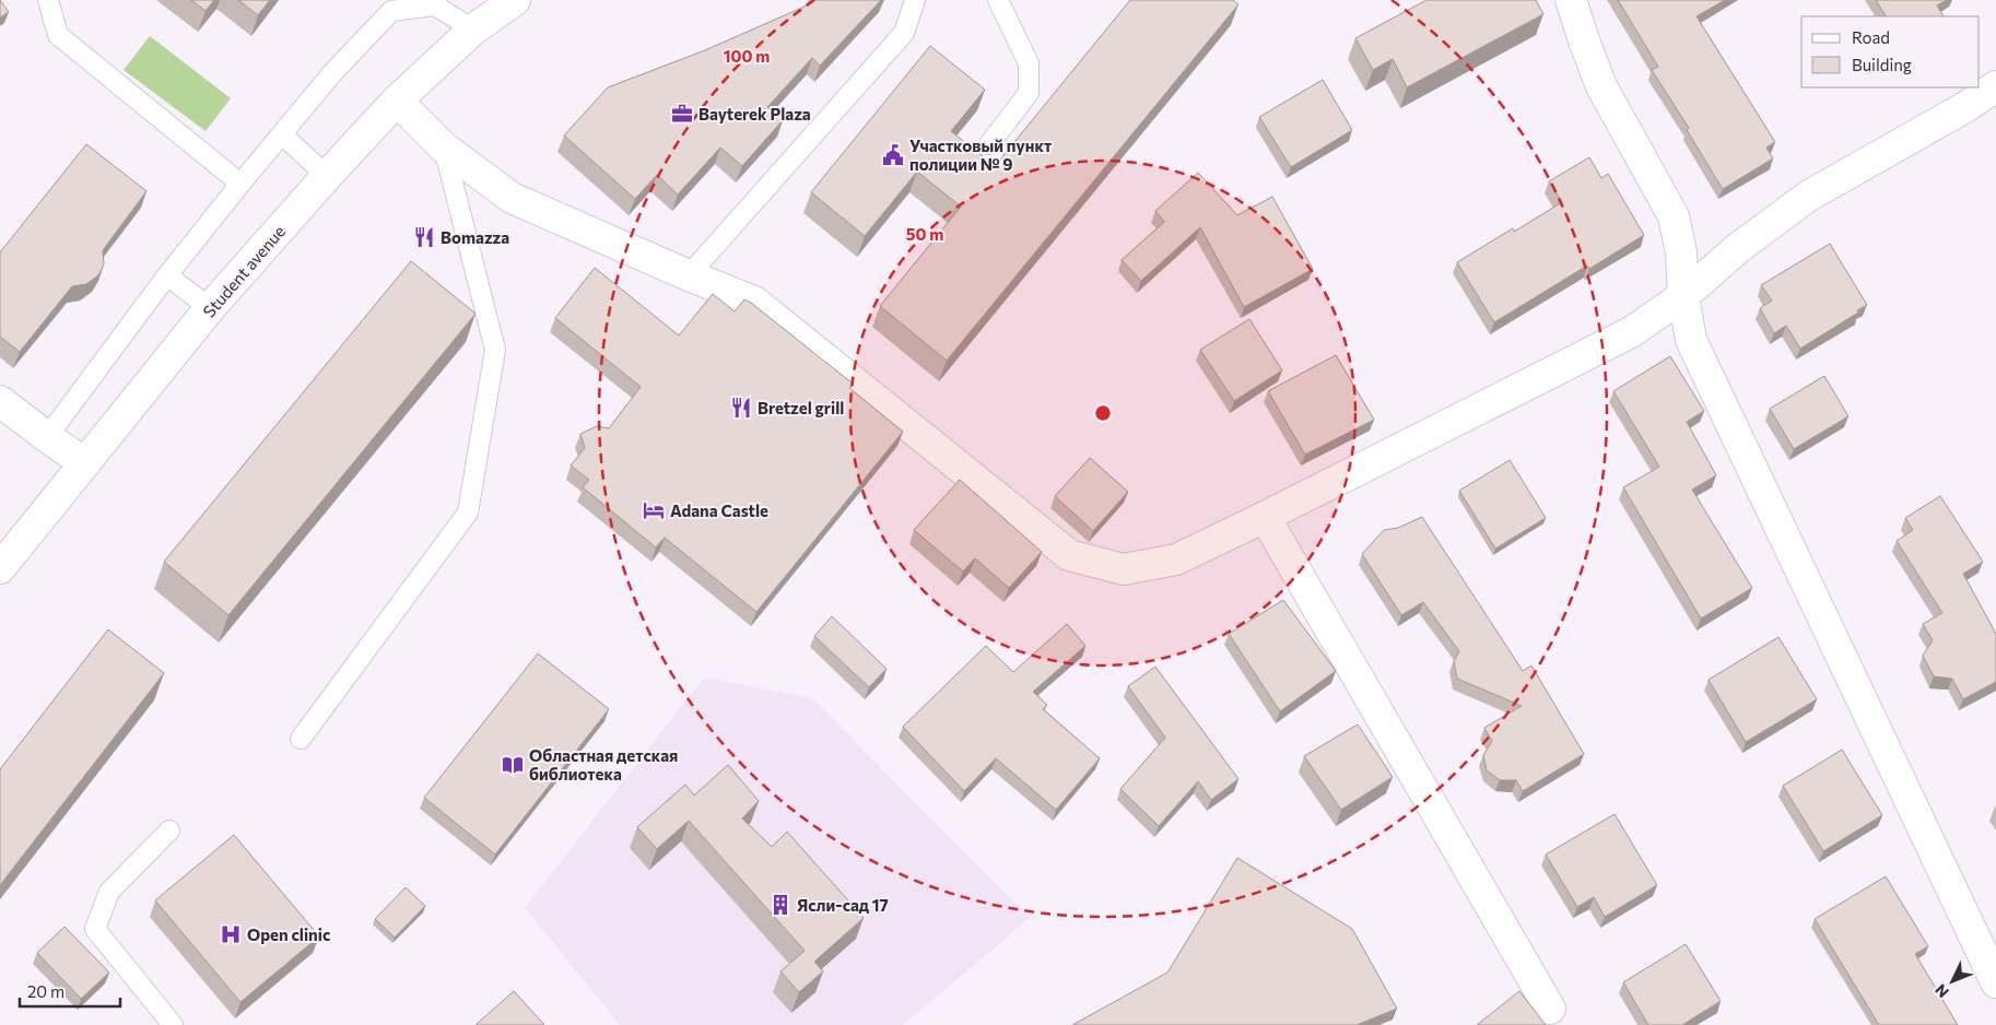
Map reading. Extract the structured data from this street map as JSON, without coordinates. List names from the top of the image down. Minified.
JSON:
{"streets":{"street":["Student avenue"]},"places":{"office":["Bayterek Plaza"],"public building":["Участковый пункт полиции № 9"],"restaurant":["Bomazza","Bretzel grill"],"hotel":["Adana Сastle"],"library":["Областная детская библиотека"],"building":["Ясли-сад 17"],"hospital":["Open clinic"]},"legend":["Road","Building"],"scale_bar":"20 m","north":"bottom left","rings":["100 m","50 m"]}
